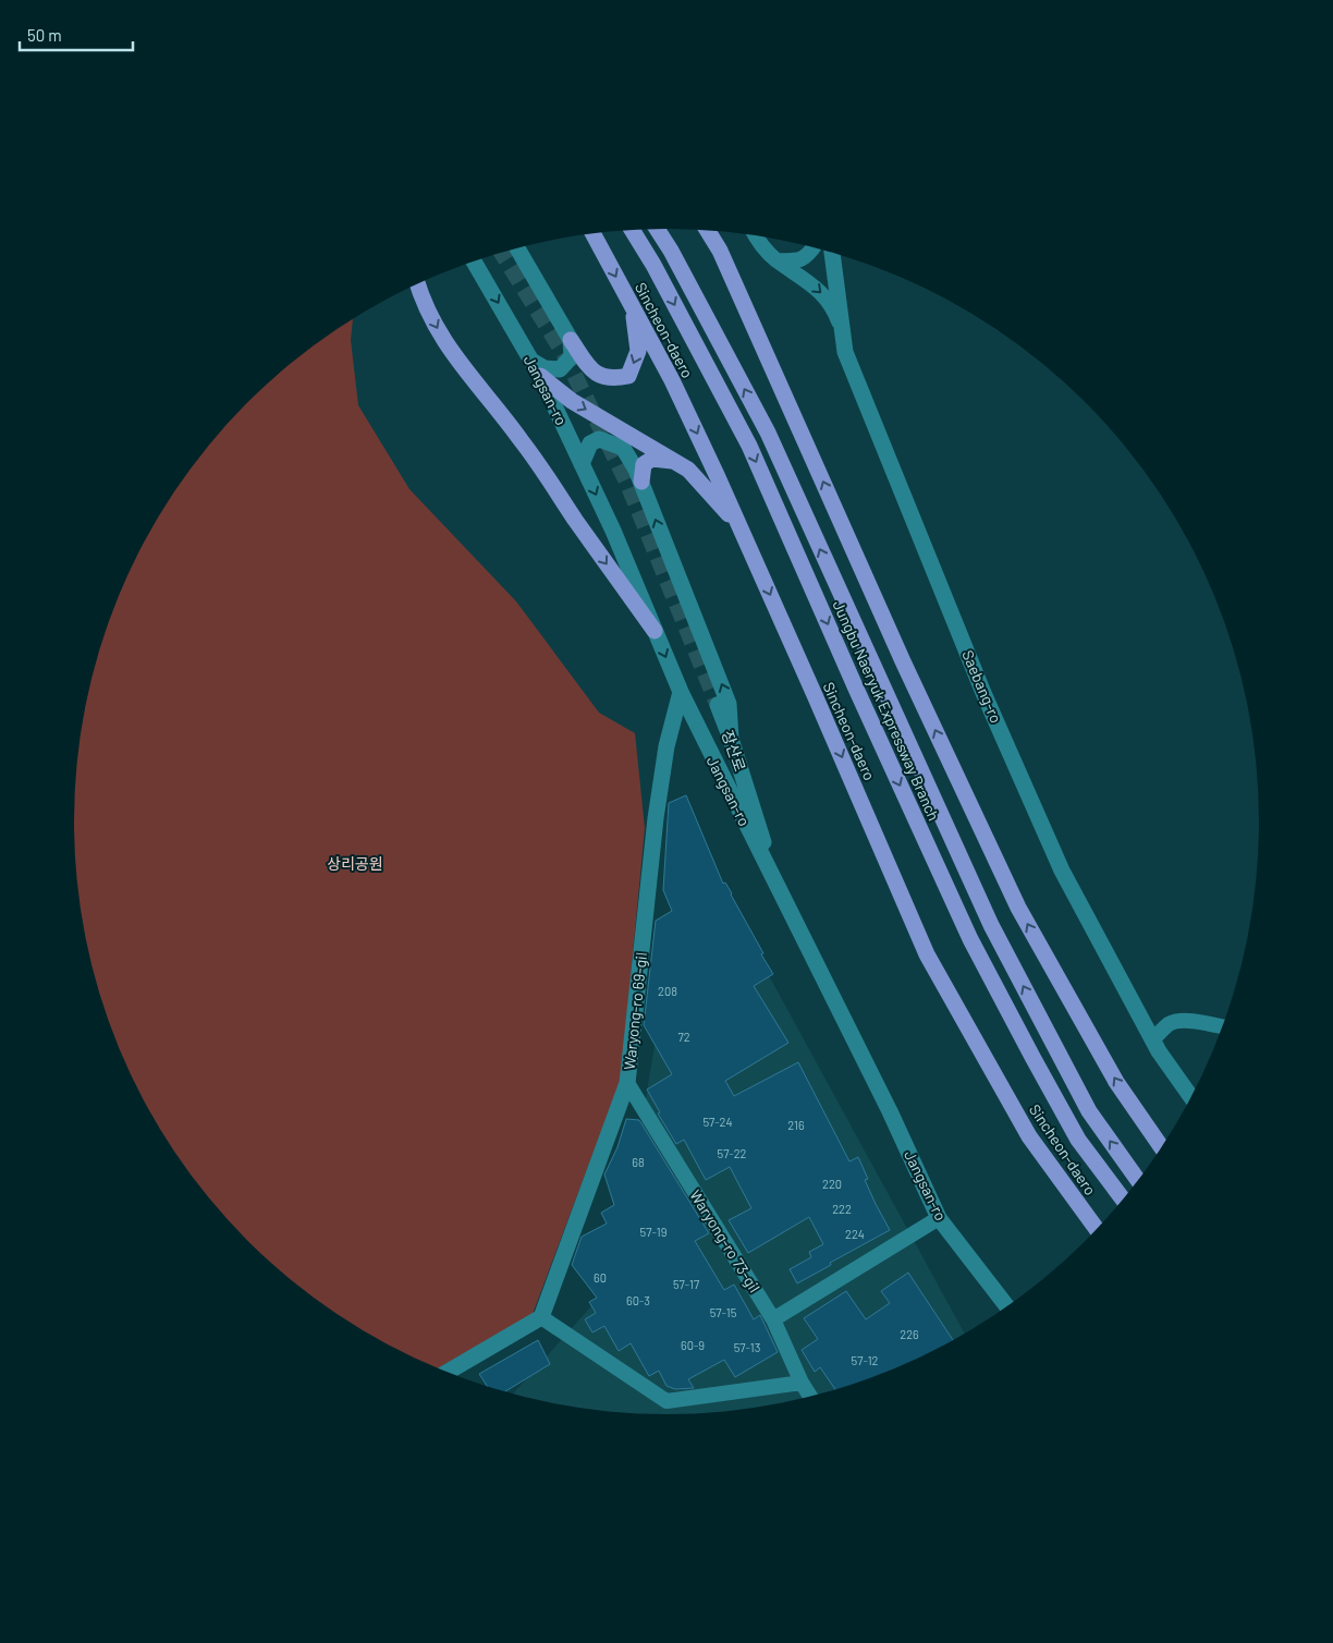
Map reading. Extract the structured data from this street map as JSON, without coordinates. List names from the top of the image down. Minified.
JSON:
{"streets":{"highway":["Sincheon-daero","Jungbu Naeryuk Expressway Branch"],"main road":["Jangsan-ro","Saebang-ro","장산로","Waryong-ro 69-gil"],"street":["Waryong-ro 73-gil"]},"crossings":[["Jangsan-ro","장산로"],["Jangsan-ro","Waryong-ro 69-gil"],["Waryong-ro 69-gil","Waryong-ro 73-gil"]],"parks":["상리공원"],"house_numbers":["208","72","57-24","216","57-22","68","220","222","57-19","224","60","57-17","60-3","57-15","226","60-9","57-13","57-12"],"scale_bar":"50 m"}
